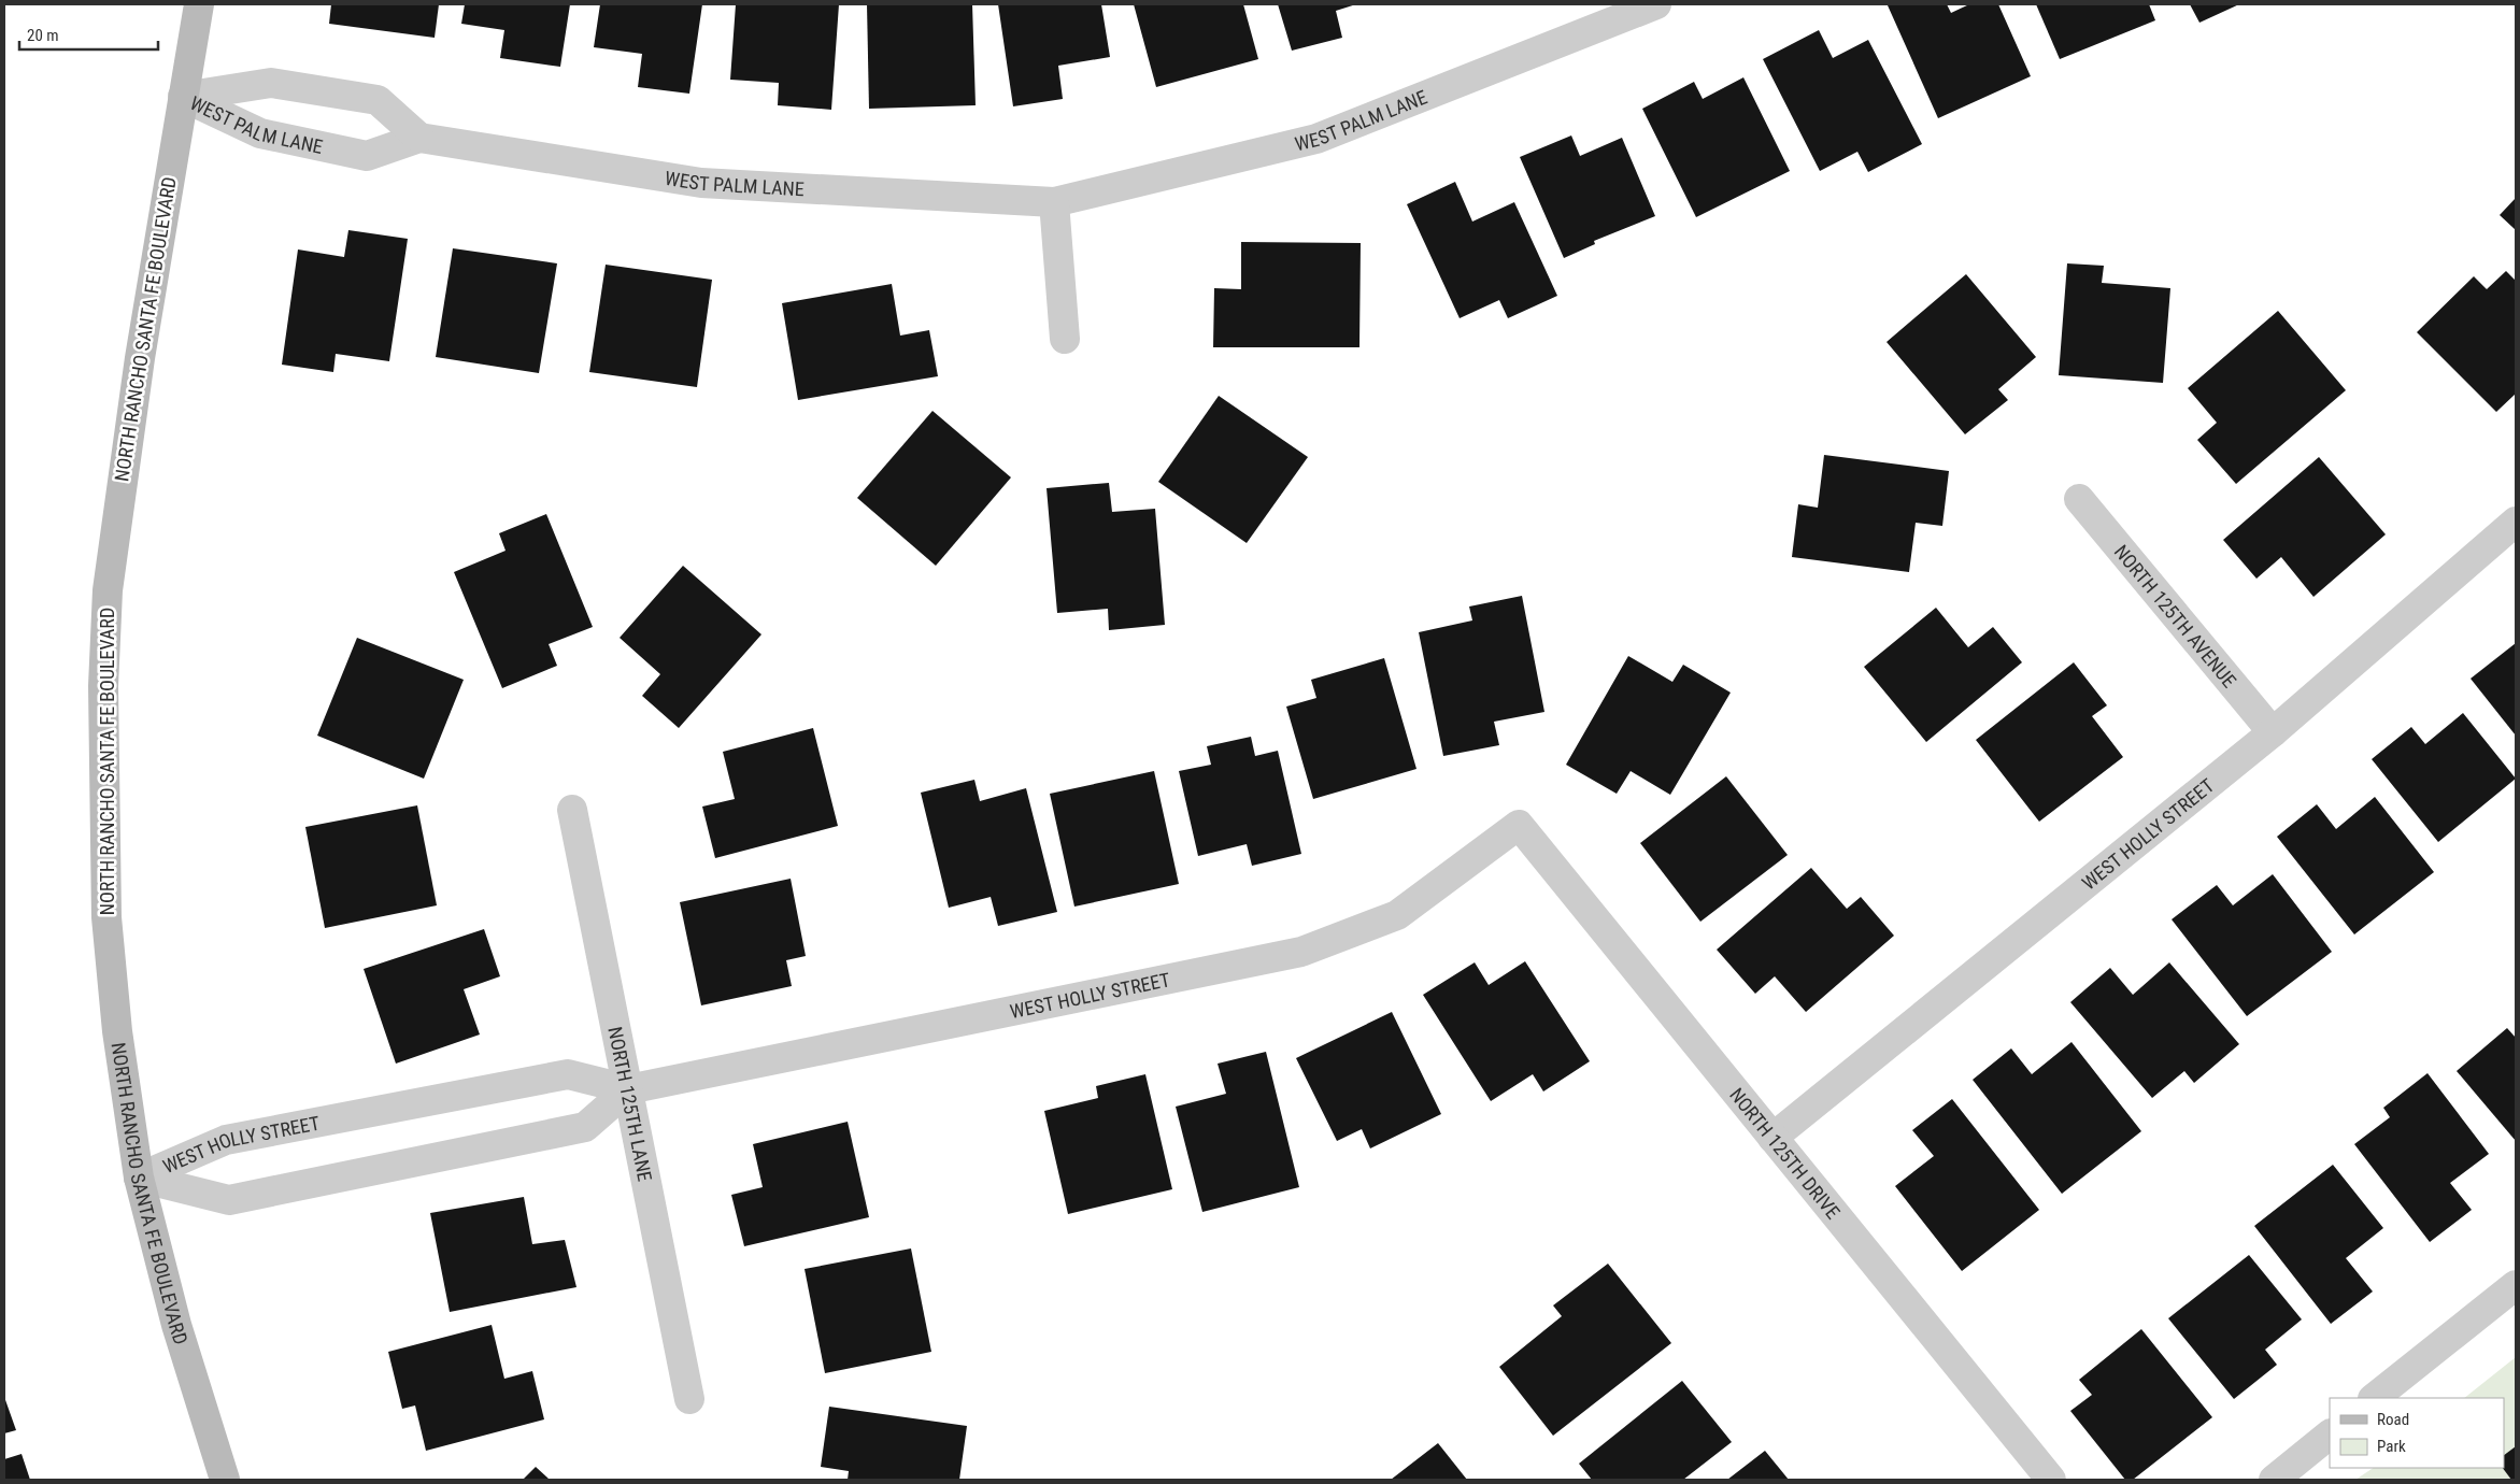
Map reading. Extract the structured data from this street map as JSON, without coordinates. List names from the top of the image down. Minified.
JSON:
{"streets":{"street":["WEST PALM LANE","NORTH RANCHO SANTA FE BOULEVARD","NORTH 125TH AVENUE","WEST HOLLY STREET","NORTH 125TH LANE","NORTH 125TH DRIVE"]},"crossings":[["WEST PALM LANE","NORTH RANCHO SANTA FE BOULEVARD"],["NORTH RANCHO SANTA FE BOULEVARD","WEST HOLLY STREET"],["NORTH 125TH AVENUE","WEST HOLLY STREET"],["WEST HOLLY STREET","NORTH 125TH LANE"],["WEST HOLLY STREET","NORTH 125TH DRIVE"]],"legend":["Road","Park"],"scale_bar":"20 m"}
